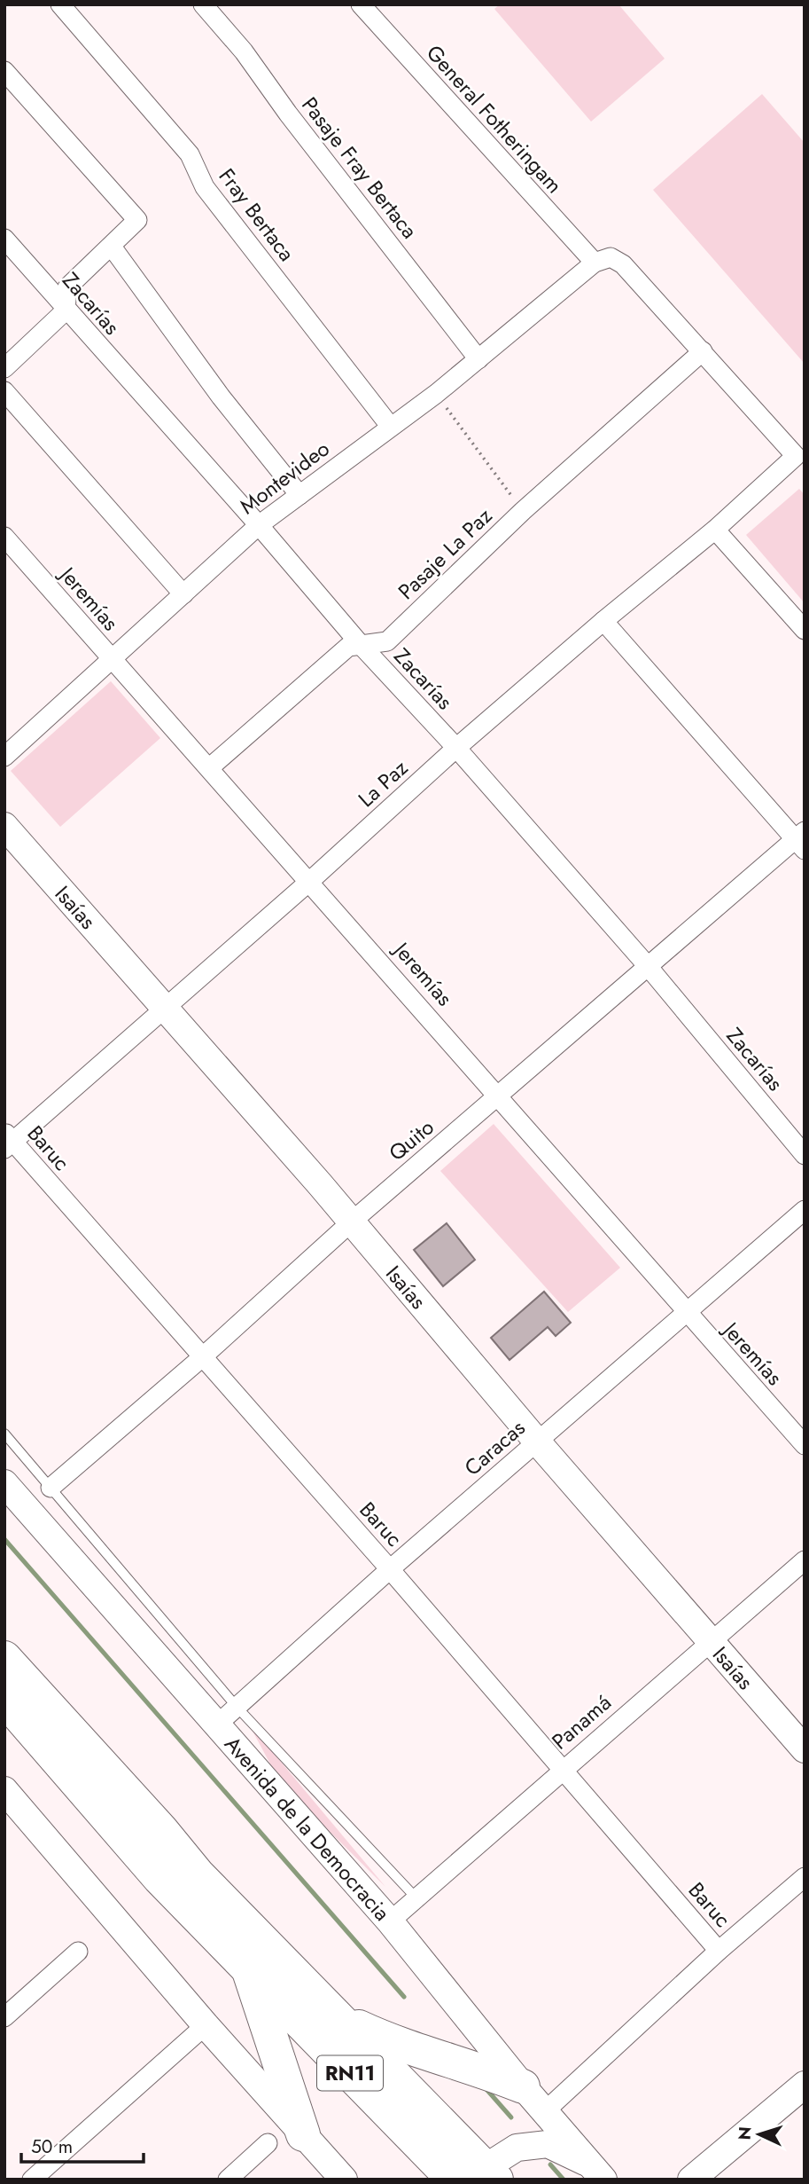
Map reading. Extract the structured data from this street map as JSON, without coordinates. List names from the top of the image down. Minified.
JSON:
{"streets":{"highway":["RN11"],"street":["General Fotheringam","Pasaje Fray Bertaca","Fray Bertaca","Zacarías","Montevideo","Pasaje La Paz","Jeremías","La Paz","Isaías","Quito","Baruc","Caracas","Panamá","Avenida de la Democracia"]},"crossings":[["General Fotheringam","Montevideo"],["General Fotheringam","Pasaje La Paz"],["General Fotheringam","La Paz"],["Pasaje Fray Bertaca","Montevideo"],["Fray Bertaca","Montevideo"],["Zacarías","Montevideo"],["Zacarías","Pasaje La Paz"],["Zacarías","La Paz"],["Zacarías","Quito"],["Montevideo","Jeremías"],["Pasaje La Paz","Jeremías"],["Jeremías","La Paz"],["Jeremías","Quito"],["Jeremías","Caracas"],["La Paz","Isaías"],["La Paz","Baruc"],["Isaías","Quito"],["Isaías","Caracas"],["Isaías","Panamá"],["Quito","Baruc"],["Baruc","Caracas"],["Baruc","Panamá"],["Caracas","Avenida de la Democracia"],["Panamá","Avenida de la Democracia"]],"scale_bar":"50 m","north":"left"}
